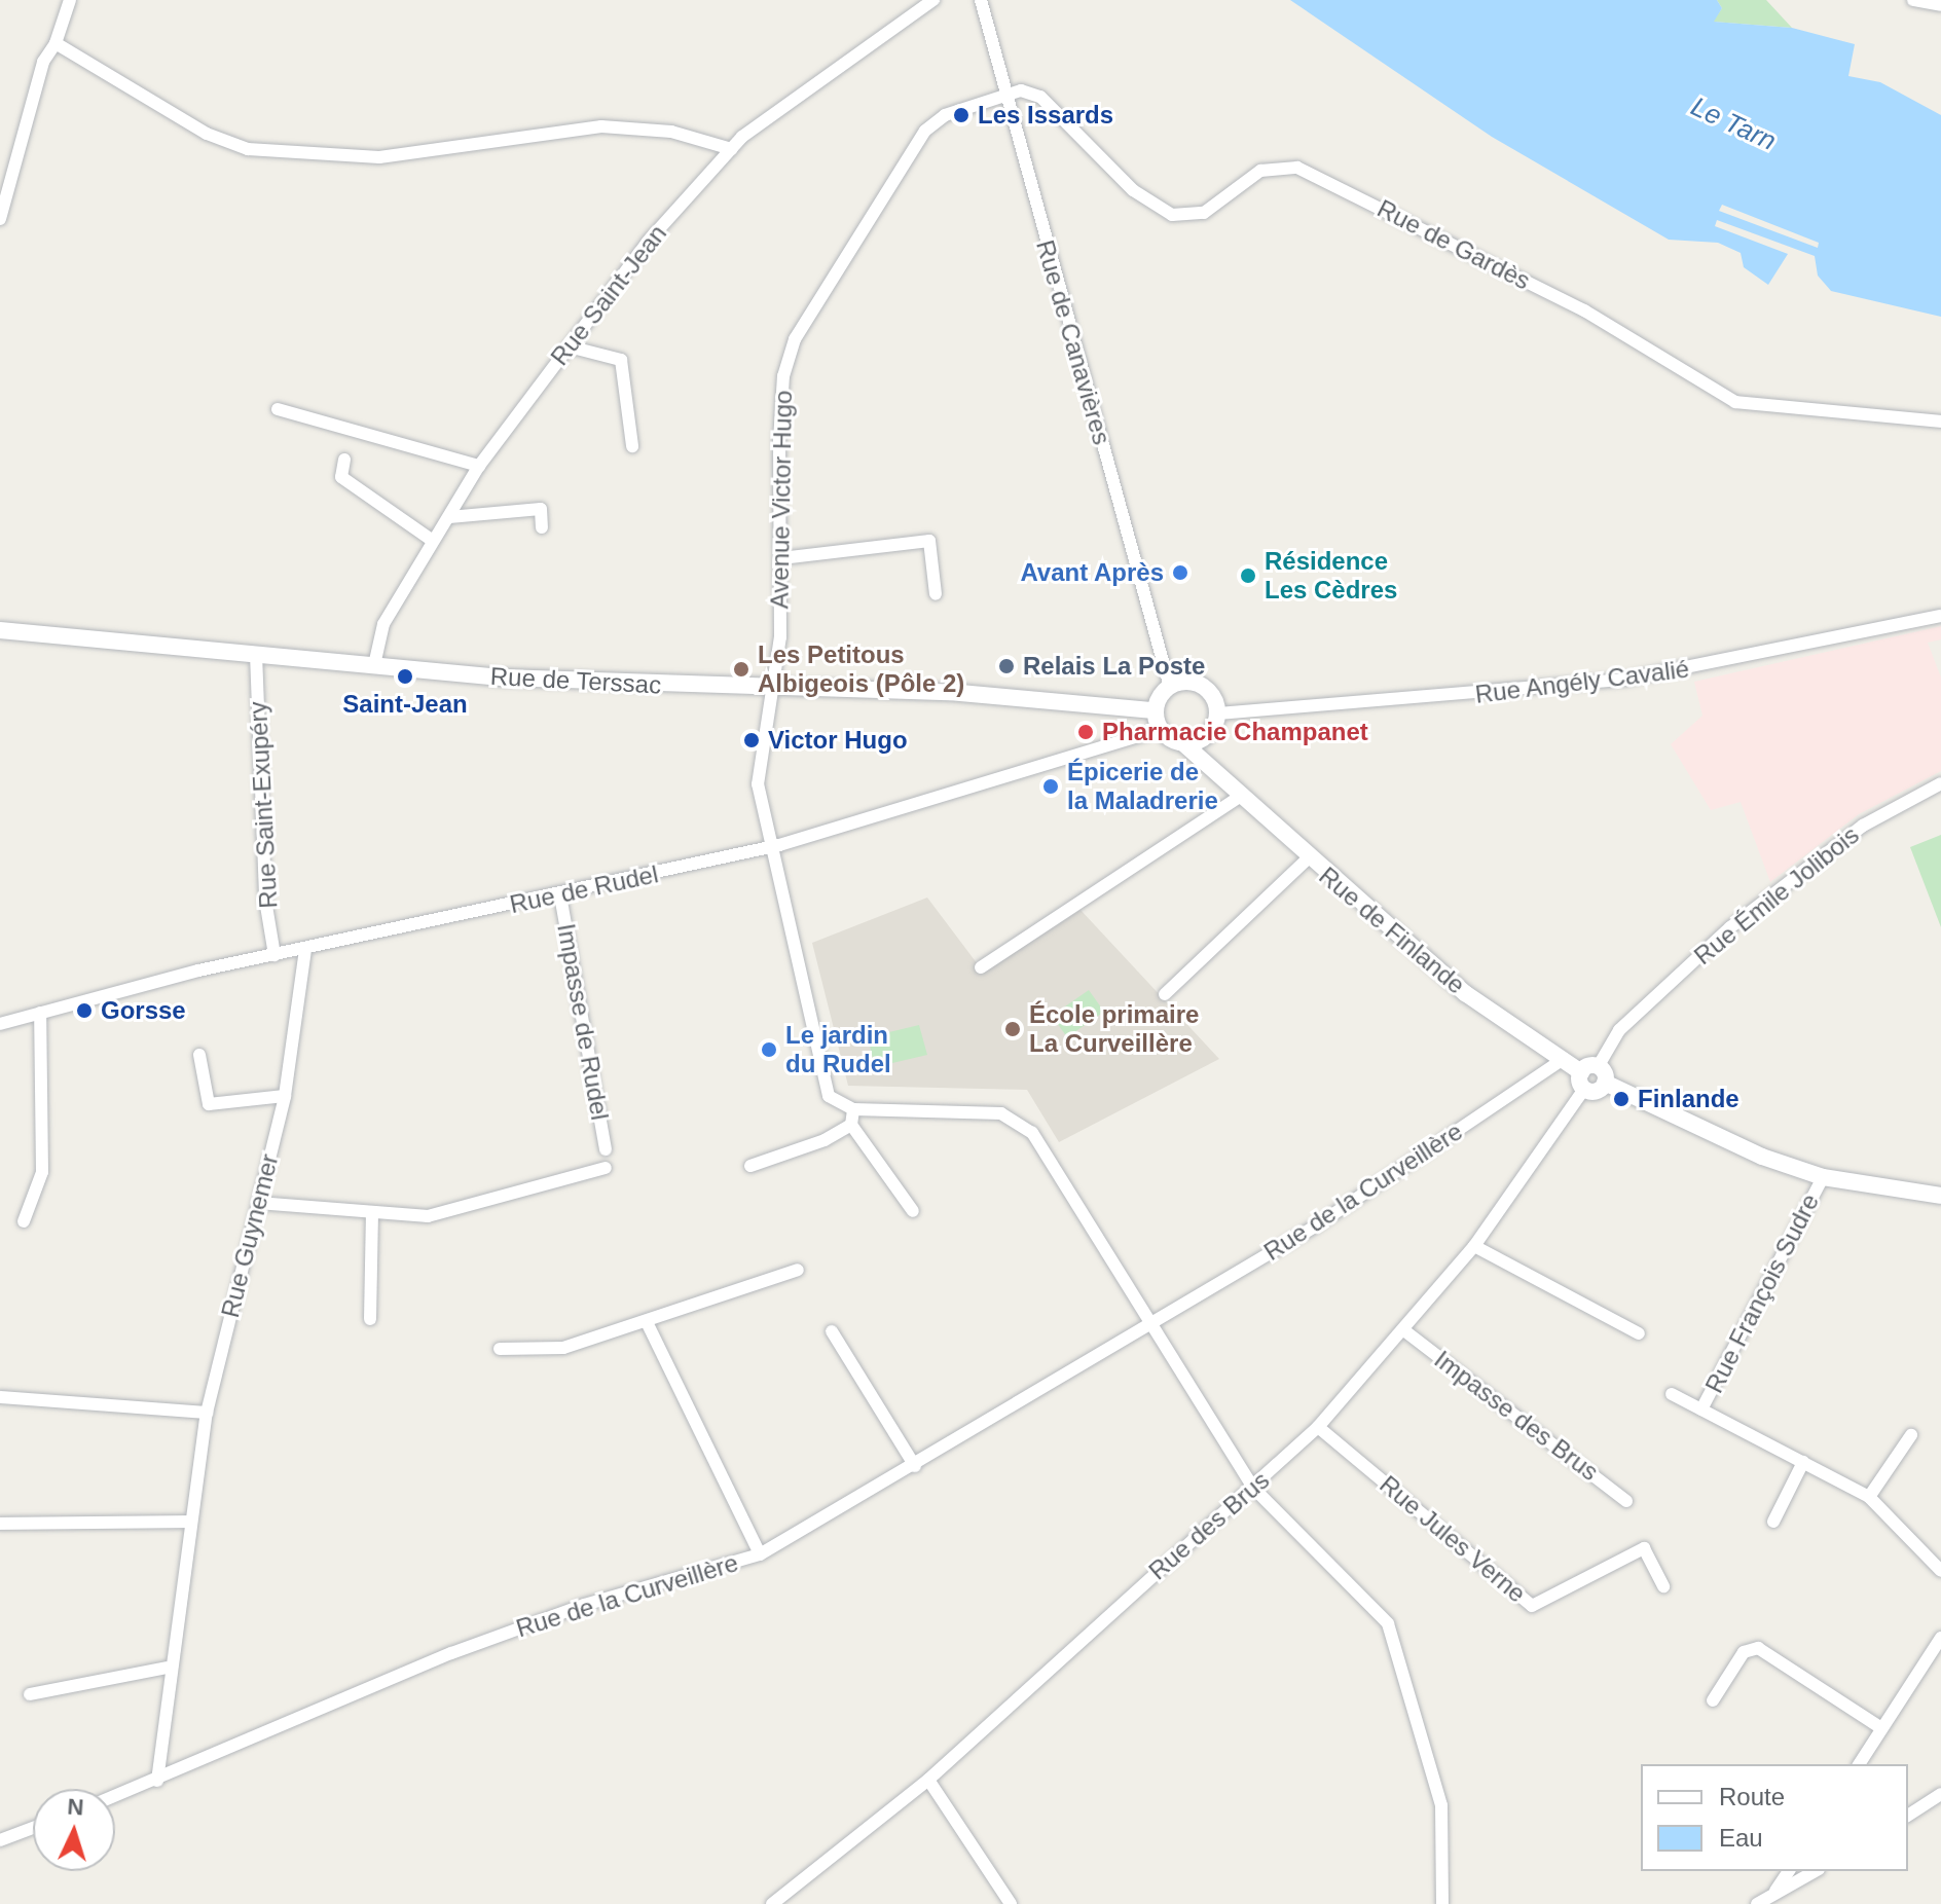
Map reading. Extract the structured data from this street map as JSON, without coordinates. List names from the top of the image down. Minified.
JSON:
{"streets":{"street":["Rue de Gardès","Rue Saint-Jean","Rue de Canavières","Avenue Victor Hugo","Rue de Terssac","Rue Angély Cavalié","Rue Saint-Exupéry","Rue de Rudel","Rue Émile Jolibois","Rue de Finlande","Impasse de Rudel","Rue de la Curveillère","Rue Guynemer","Rue François Sudre","Impasse des Brus","Rue des Brus","Rue Jules Verne"]},"crossings":[["Rue de Gardès","Rue de Canavières"],["Rue de Gardès","Avenue Victor Hugo"],["Rue Saint-Jean","Rue de Terssac"],["Rue de Canavières","Avenue Victor Hugo"],["Rue de Canavières","Rue de Terssac"],["Rue de Canavières","Rue Angély Cavalié"],["Rue de Canavières","Rue de Rudel"],["Rue de Canavières","Rue de Finlande"],["Avenue Victor Hugo","Rue de Terssac"],["Avenue Victor Hugo","Rue de Rudel"],["Rue de Terssac","Rue Angély Cavalié"],["Rue de Terssac","Rue Saint-Exupéry"],["Rue de Terssac","Rue de Rudel"],["Rue de Terssac","Rue de Finlande"],["Rue Angély Cavalié","Rue de Rudel"],["Rue Angély Cavalié","Rue de Finlande"],["Rue Saint-Exupéry","Rue de Rudel"],["Rue de Rudel","Rue de Finlande"],["Rue de Rudel","Impasse de Rudel"],["Rue de Rudel","Rue Guynemer"],["Rue Émile Jolibois","Rue de Finlande"],["Rue Émile Jolibois","Rue des Brus"],["Rue de Finlande","Rue de la Curveillère"],["Rue de Finlande","Rue François Sudre"],["Rue de Finlande","Rue des Brus"],["Rue de la Curveillère","Rue Guynemer"],["Impasse des Brus","Rue des Brus"],["Rue des Brus","Rue Jules Verne"]],"water":["Le Tarn"],"places":["Les Issards","Avant Après","Résidence Les Cèdres","Relais La Poste","Les Petitous Albigeois (Pôle 2)","Saint-Jean","Pharmacie Champanet","Victor Hugo","Épicerie de la Maladrerie","Gorsse","École primaire La Curveillère","Le jardin du Rudel","Finlande"],"legend":["Route","Eau"],"north":"top"}
